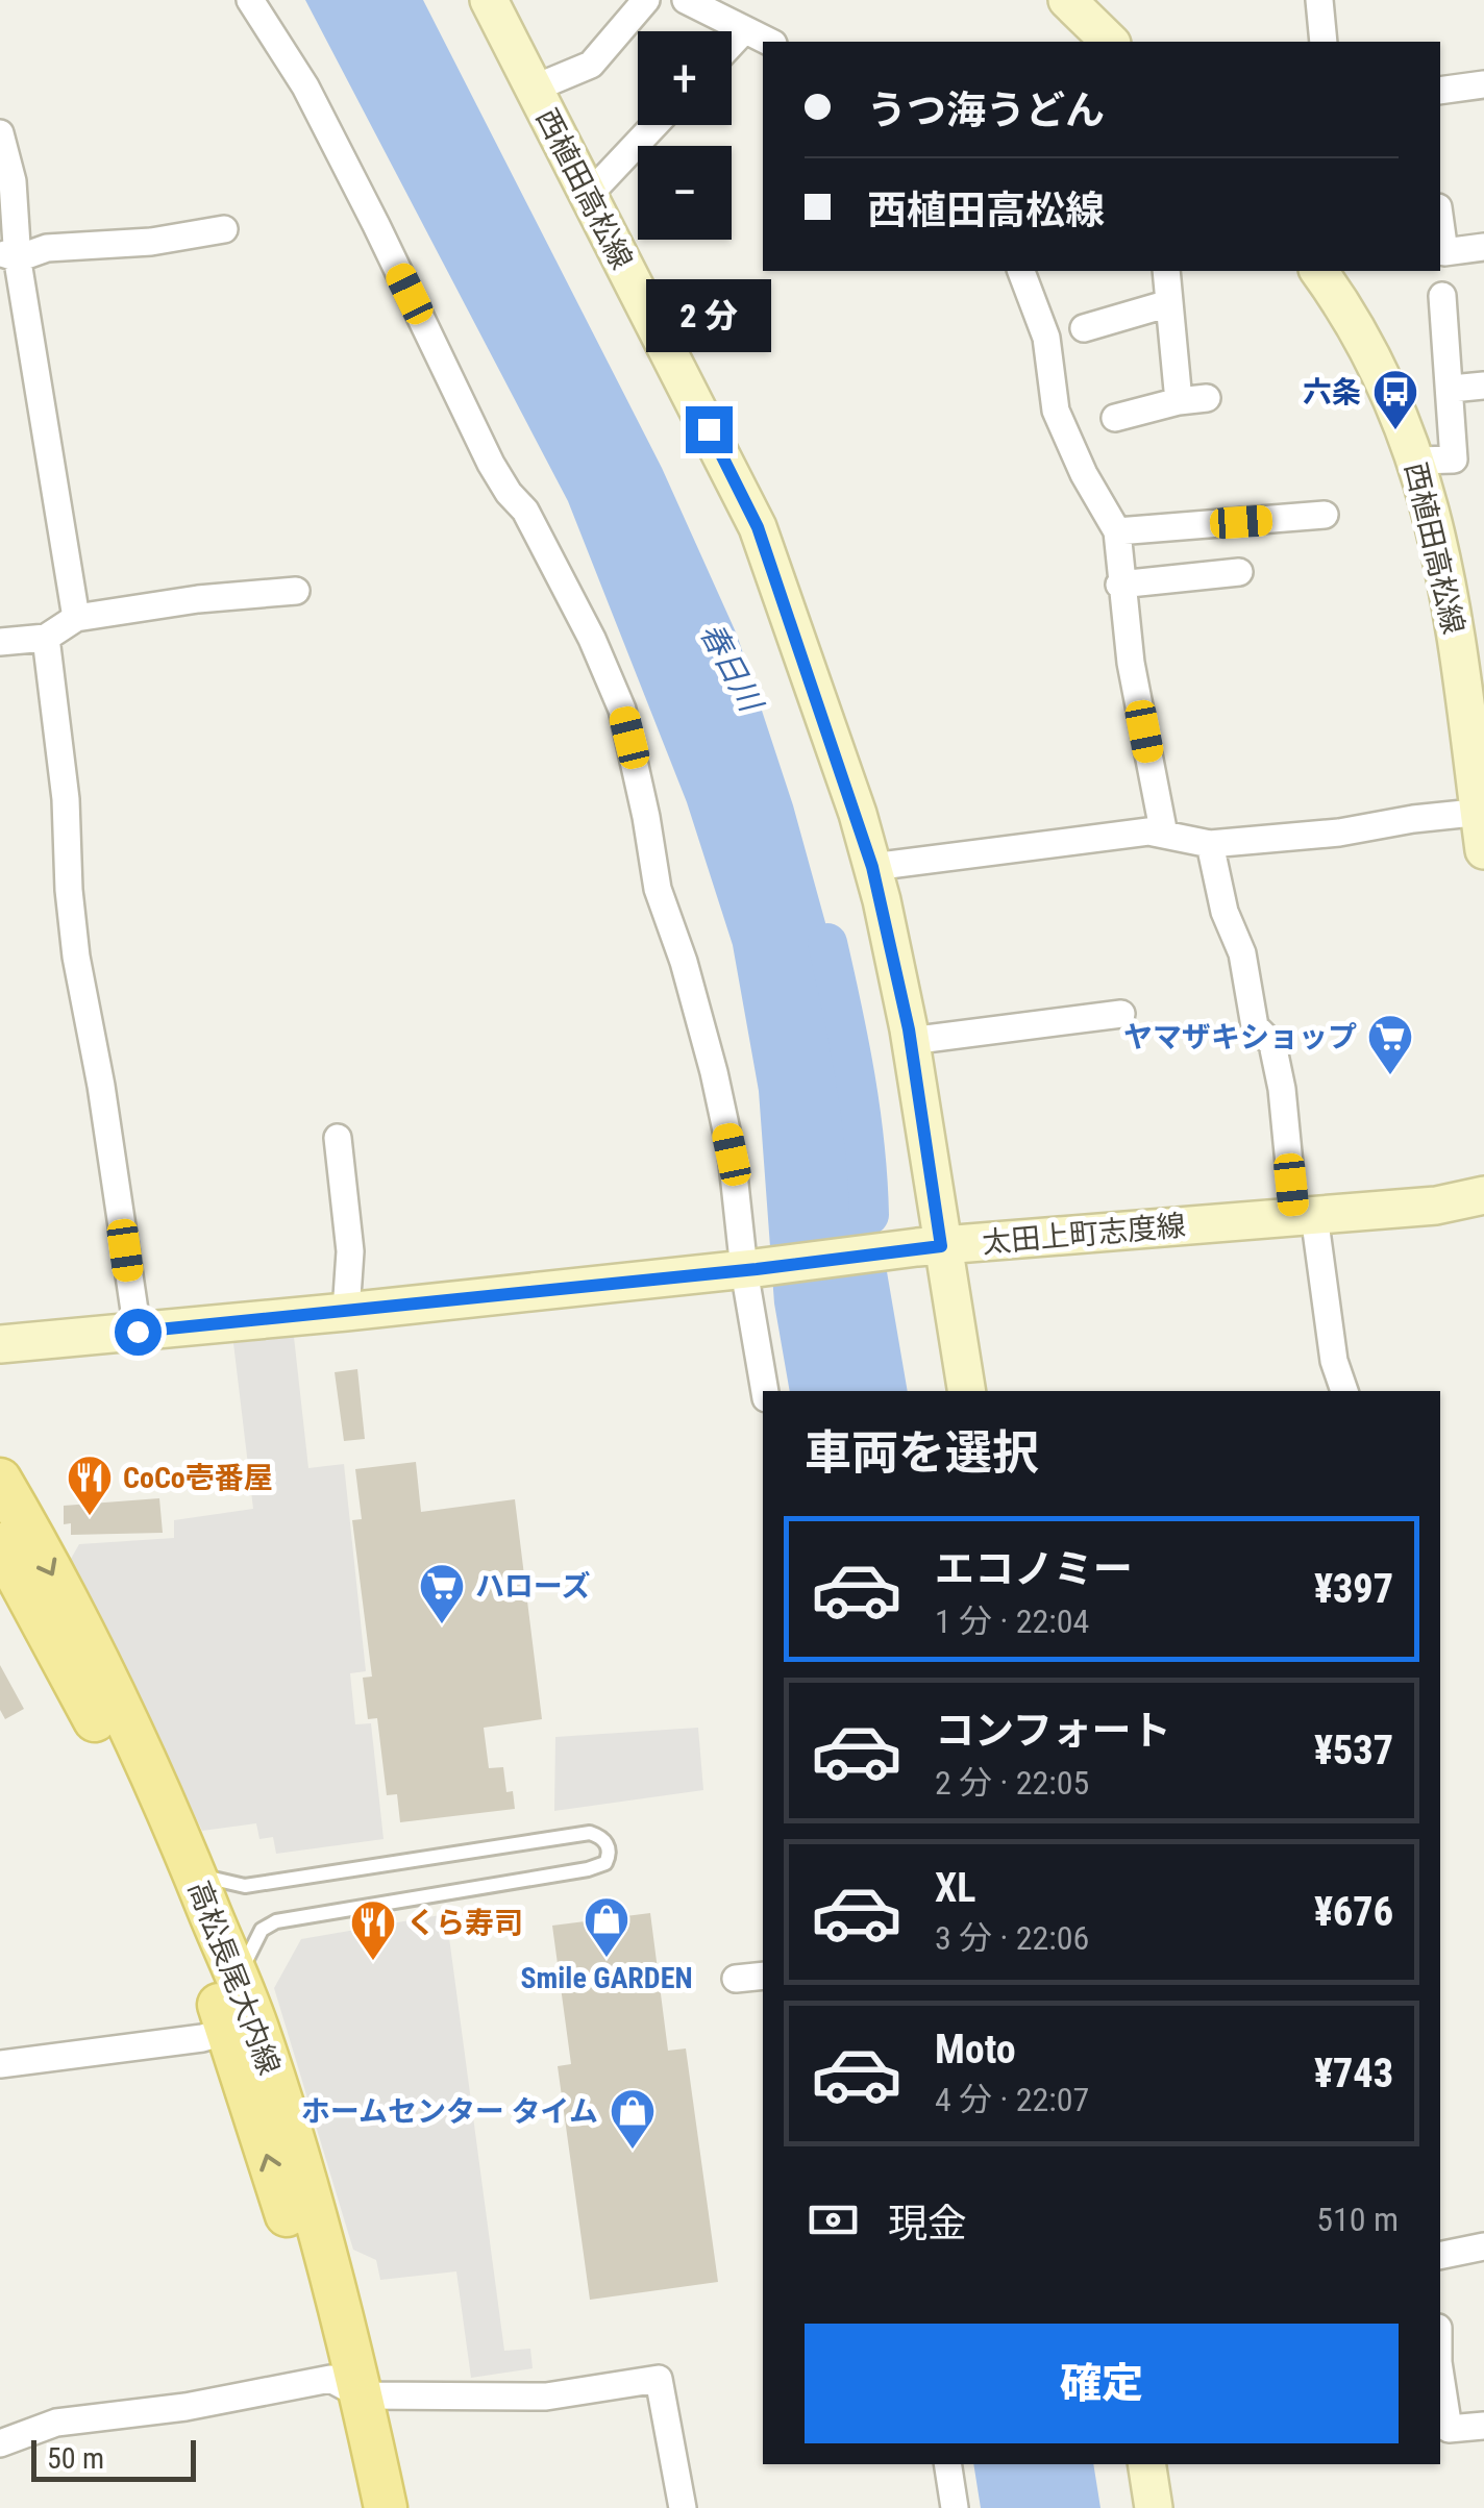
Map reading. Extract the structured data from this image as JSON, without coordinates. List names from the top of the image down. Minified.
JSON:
{"streets":{"main road":["西植田高松線","太田上町志度線","高松長尾大内線"]},"crossings":[["西植田高松線","太田上町志度線"]],"water":["春日川"],"places":{"bus stop":["六条"],"supermarket":["ヤマザキショップ","ハローズ"],"restaurant":["CoCo壱番屋","くら寿司"],"shop":["Smile GARDEN","ホームセンター タイム"]},"scale_bar":"50 m","page":{"map_buttons":["+","−"],"banner":["うつ海うどん","西植田高松線"],"bubble":"2 分","heading":"車両を選択","list":[{"name":"エコノミー","note":"1 分 · 22:04","value":"¥397"},{"name":"コンフォート","note":"2 分 · 22:05","value":"¥537"},{"name":"XL","note":"3 分 · 22:06","value":"¥676"},{"name":"Moto","note":"4 分 · 22:07","value":"¥743"}],"pay":["現金","510 m"],"buttons":"確定","scale":"50 m"}}
